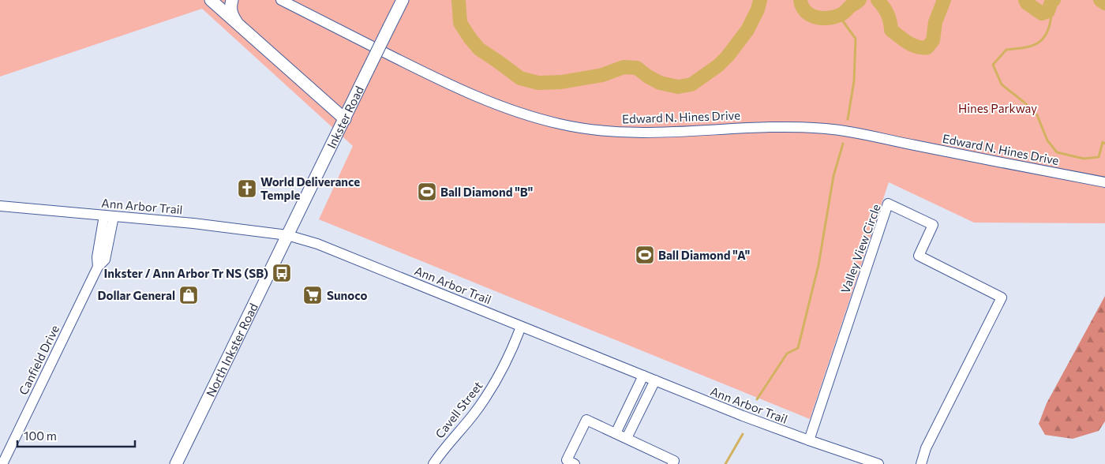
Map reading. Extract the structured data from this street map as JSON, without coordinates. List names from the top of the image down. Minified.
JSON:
{"streets":{"main road":["Inkster Road","North Inkster Road"],"street":["Edward N. Hines Drive","Ann Arbor Trail","Valley View Circle","Canfield Drive","Cavell Street"]},"crossings":[["Inkster Road","Ann Arbor Trail"],["Inkster Road","North Inkster Road"],["Ann Arbor Trail","Valley View Circle"],["Ann Arbor Trail","North Inkster Road"],["Ann Arbor Trail","Canfield Drive"],["Ann Arbor Trail","Cavell Street"]],"parks":["Hines Parkway"],"places":{"church":["World Deliverance Temple"],"sports":["Ball Diamond \"B\"","Ball Diamond \"A\""],"bus stop":["Inkster / Ann Arbor Tr NS (SB)"],"shop":["Dollar General"],"supermarket":["Sunoco"]},"scale_bar":"100 m"}
